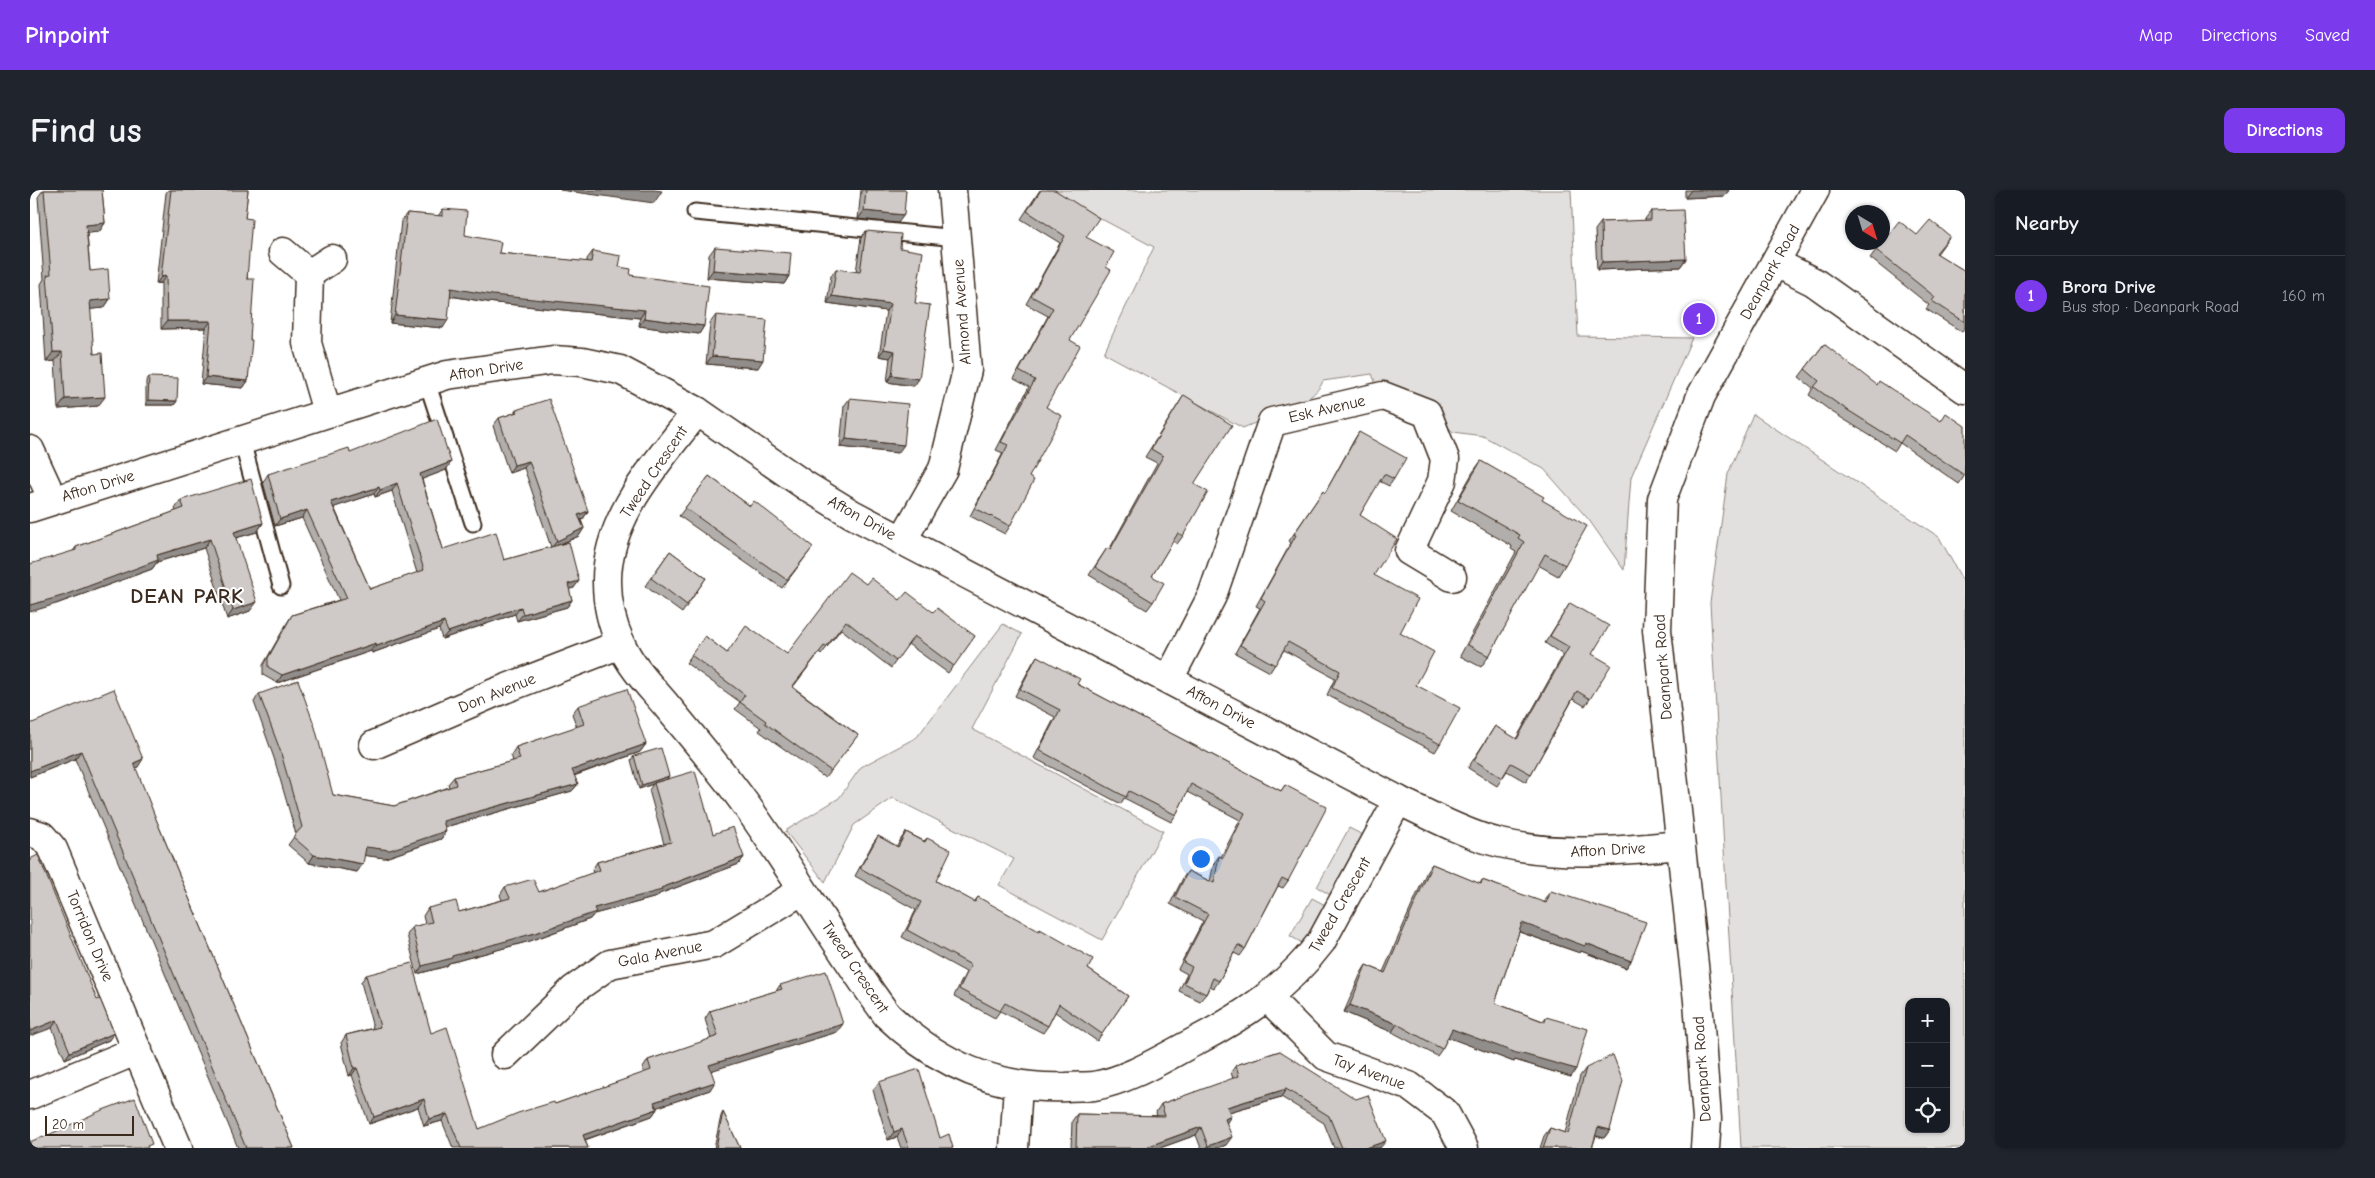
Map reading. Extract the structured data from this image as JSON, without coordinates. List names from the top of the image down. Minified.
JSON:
{"streets":{"street":["Deanpark Road","Almond Avenue","Afton Drive","Esk Avenue","Tweed Crescent","Don Avenue","Torridon Drive","Gala Avenue","Tay Avenue"]},"crossings":[["Deanpark Road","Afton Drive"],["Almond Avenue","Afton Drive"],["Afton Drive","Esk Avenue"],["Afton Drive","Tweed Crescent"],["Tweed Crescent","Don Avenue"],["Tweed Crescent","Gala Avenue"],["Tweed Crescent","Tay Avenue"]],"districts":["DEAN PARK"],"scale_bar":"20 m","north":"bottom right","page":{"header":"Pinpoint","nav":["Map","Directions","Saved"],"buttons":"Directions","title":"Find us","heading":"Nearby","list":[{"mark":"1","name":"Brora Drive","note":"Bus stop · Deanpark Road","value":"160 m"}],"pins":"1","map_buttons":["+","−"],"scale":"20 m"}}
